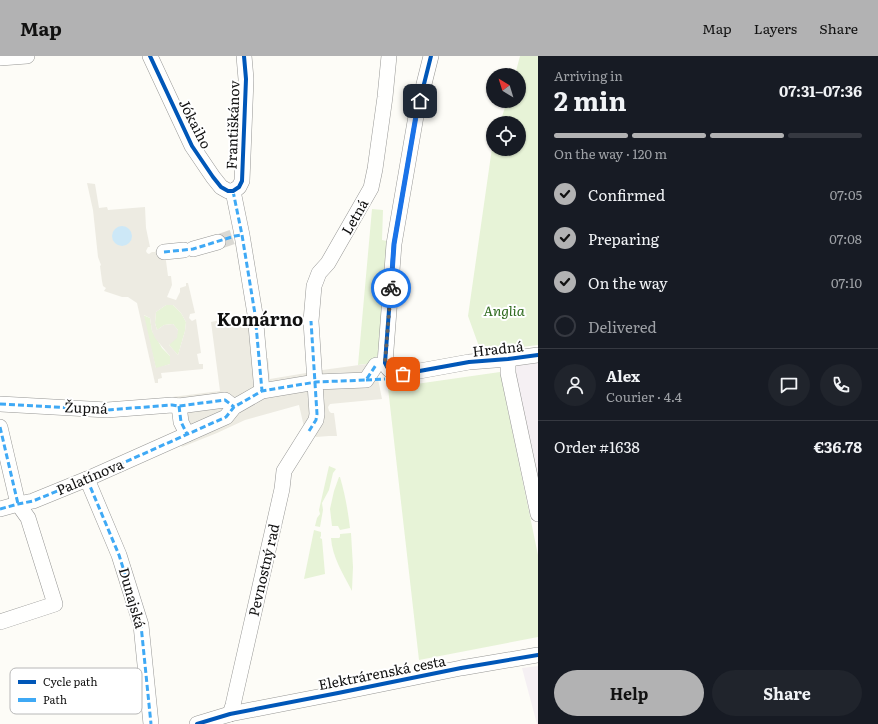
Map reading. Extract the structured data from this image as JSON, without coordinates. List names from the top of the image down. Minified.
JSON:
{"streets":{"street":["Jókaiho","Františkánov","Letná","Hradná","Župná","Palatínova","Pevnostný rad","Dunajská","Elektrárenská cesta"]},"crossings":[["Jókaiho","Františkánov"],["Letná","Hradná"],["Letná","Pevnostný rad"],["Hradná","Palatínova"],["Župná","Palatínova"],["Palatínova","Dunajská"],["Pevnostný rad","Elektrárenská cesta"]],"districts":["Komárno"],"parks":["Anglia"],"legend":["Cycle path","Path"],"north":"top left","page":{"header":"Map","nav":["Map","Layers","Share"],"heading":["2 min","Arriving in","07:31–07:36"],"panel":["Alex","Courier · 4.4","Order #1638","€36.78"],"bar":"On the way · 120 m","list":[["Confirmed","07:05"],["Preparing","07:08"],["On the way","07:10"],"Delivered"],"buttons":["Help","Share"]}}
